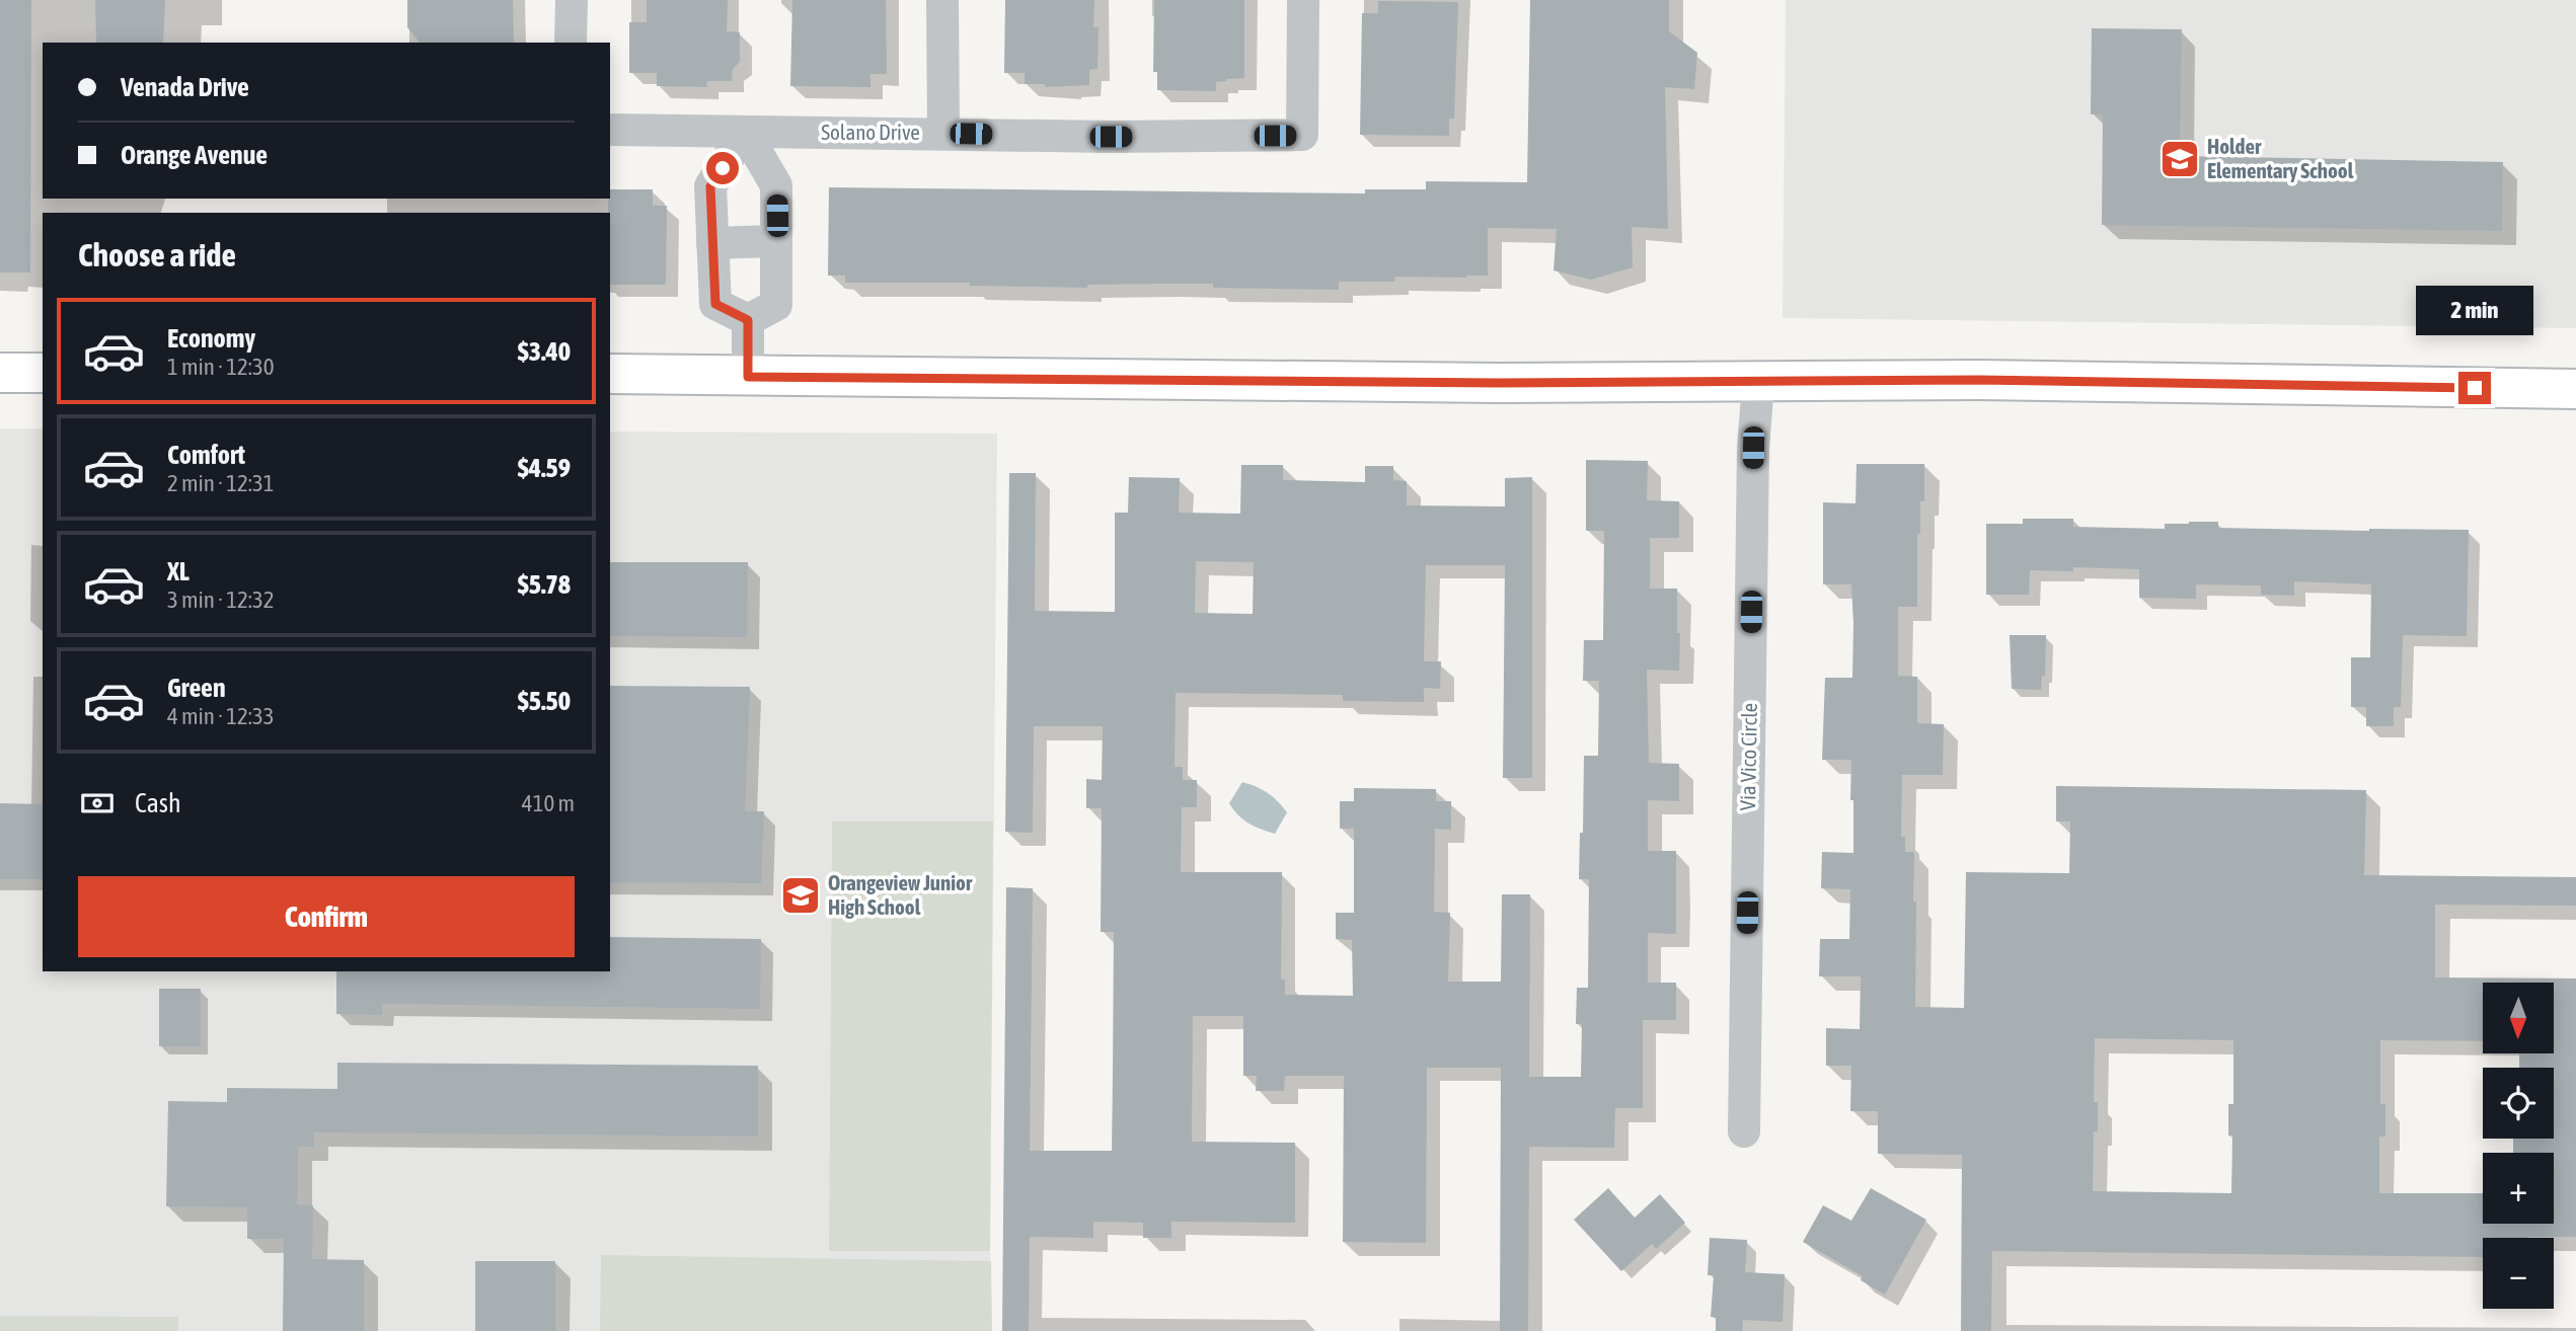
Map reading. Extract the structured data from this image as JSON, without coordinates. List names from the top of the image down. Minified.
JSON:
{"streets":{"street":["Solano Drive","Via Vico Circle"]},"places":{"school or university":["Holder Elementary School","Orangeview Junior High School"]},"north":"bottom","page":{"banner":["Venada Drive","Orange Avenue"],"heading":"Choose a ride","bubble":"2 min","list":[{"name":"Economy","note":"1 min · 12:30","value":"$3.40"},{"name":"Comfort","note":"2 min · 12:31","value":"$4.59"},{"name":"XL","note":"3 min · 12:32","value":"$5.78"},{"name":"Green","note":"4 min · 12:33","value":"$5.50"}],"pay":["Cash","410 m"],"buttons":"Confirm","map_buttons":["+","−"]}}
